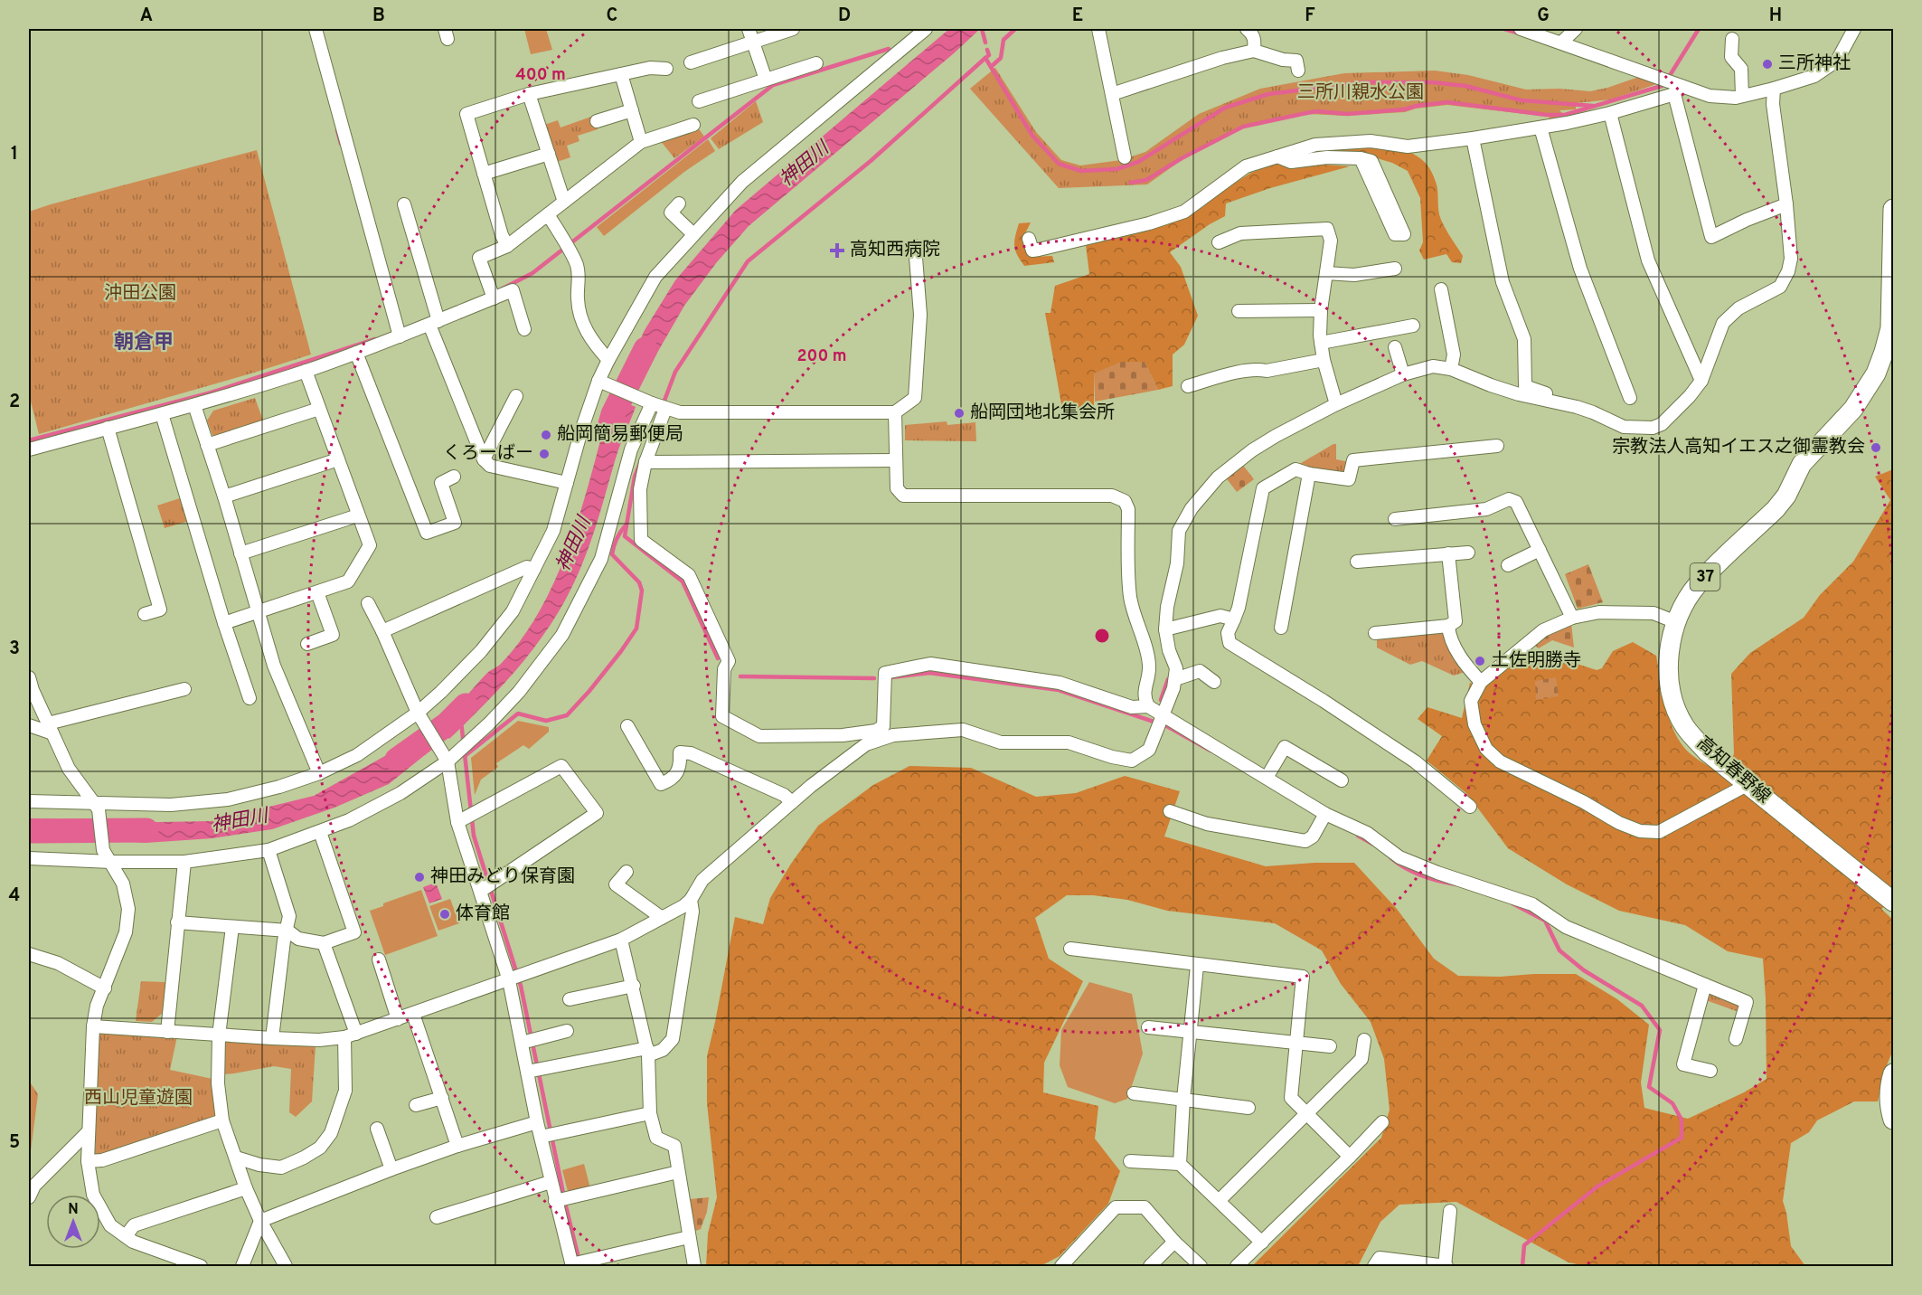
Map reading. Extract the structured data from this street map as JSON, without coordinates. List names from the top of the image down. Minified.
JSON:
{"streets":{"main road":["37","高知春野線"]},"districts":["朝倉甲"],"water":["神田川"],"parks":["三所川親水公園","沖田公園","西山児童遊園"],"places":{"other":["三所神社","船岡団地北集会所","船岡簡易郵便局","宗教法人高知イエス之御霊教会","くろーばー","土佐明勝寺","神田みどり保育園","体育館"],"health":["高知西病院"]},"north":"top","grid":{"columns":["A","B","C","D","E","F","G","H"],"rows":["1","2","3","4","5"]},"rings":["400 m","200 m"]}
